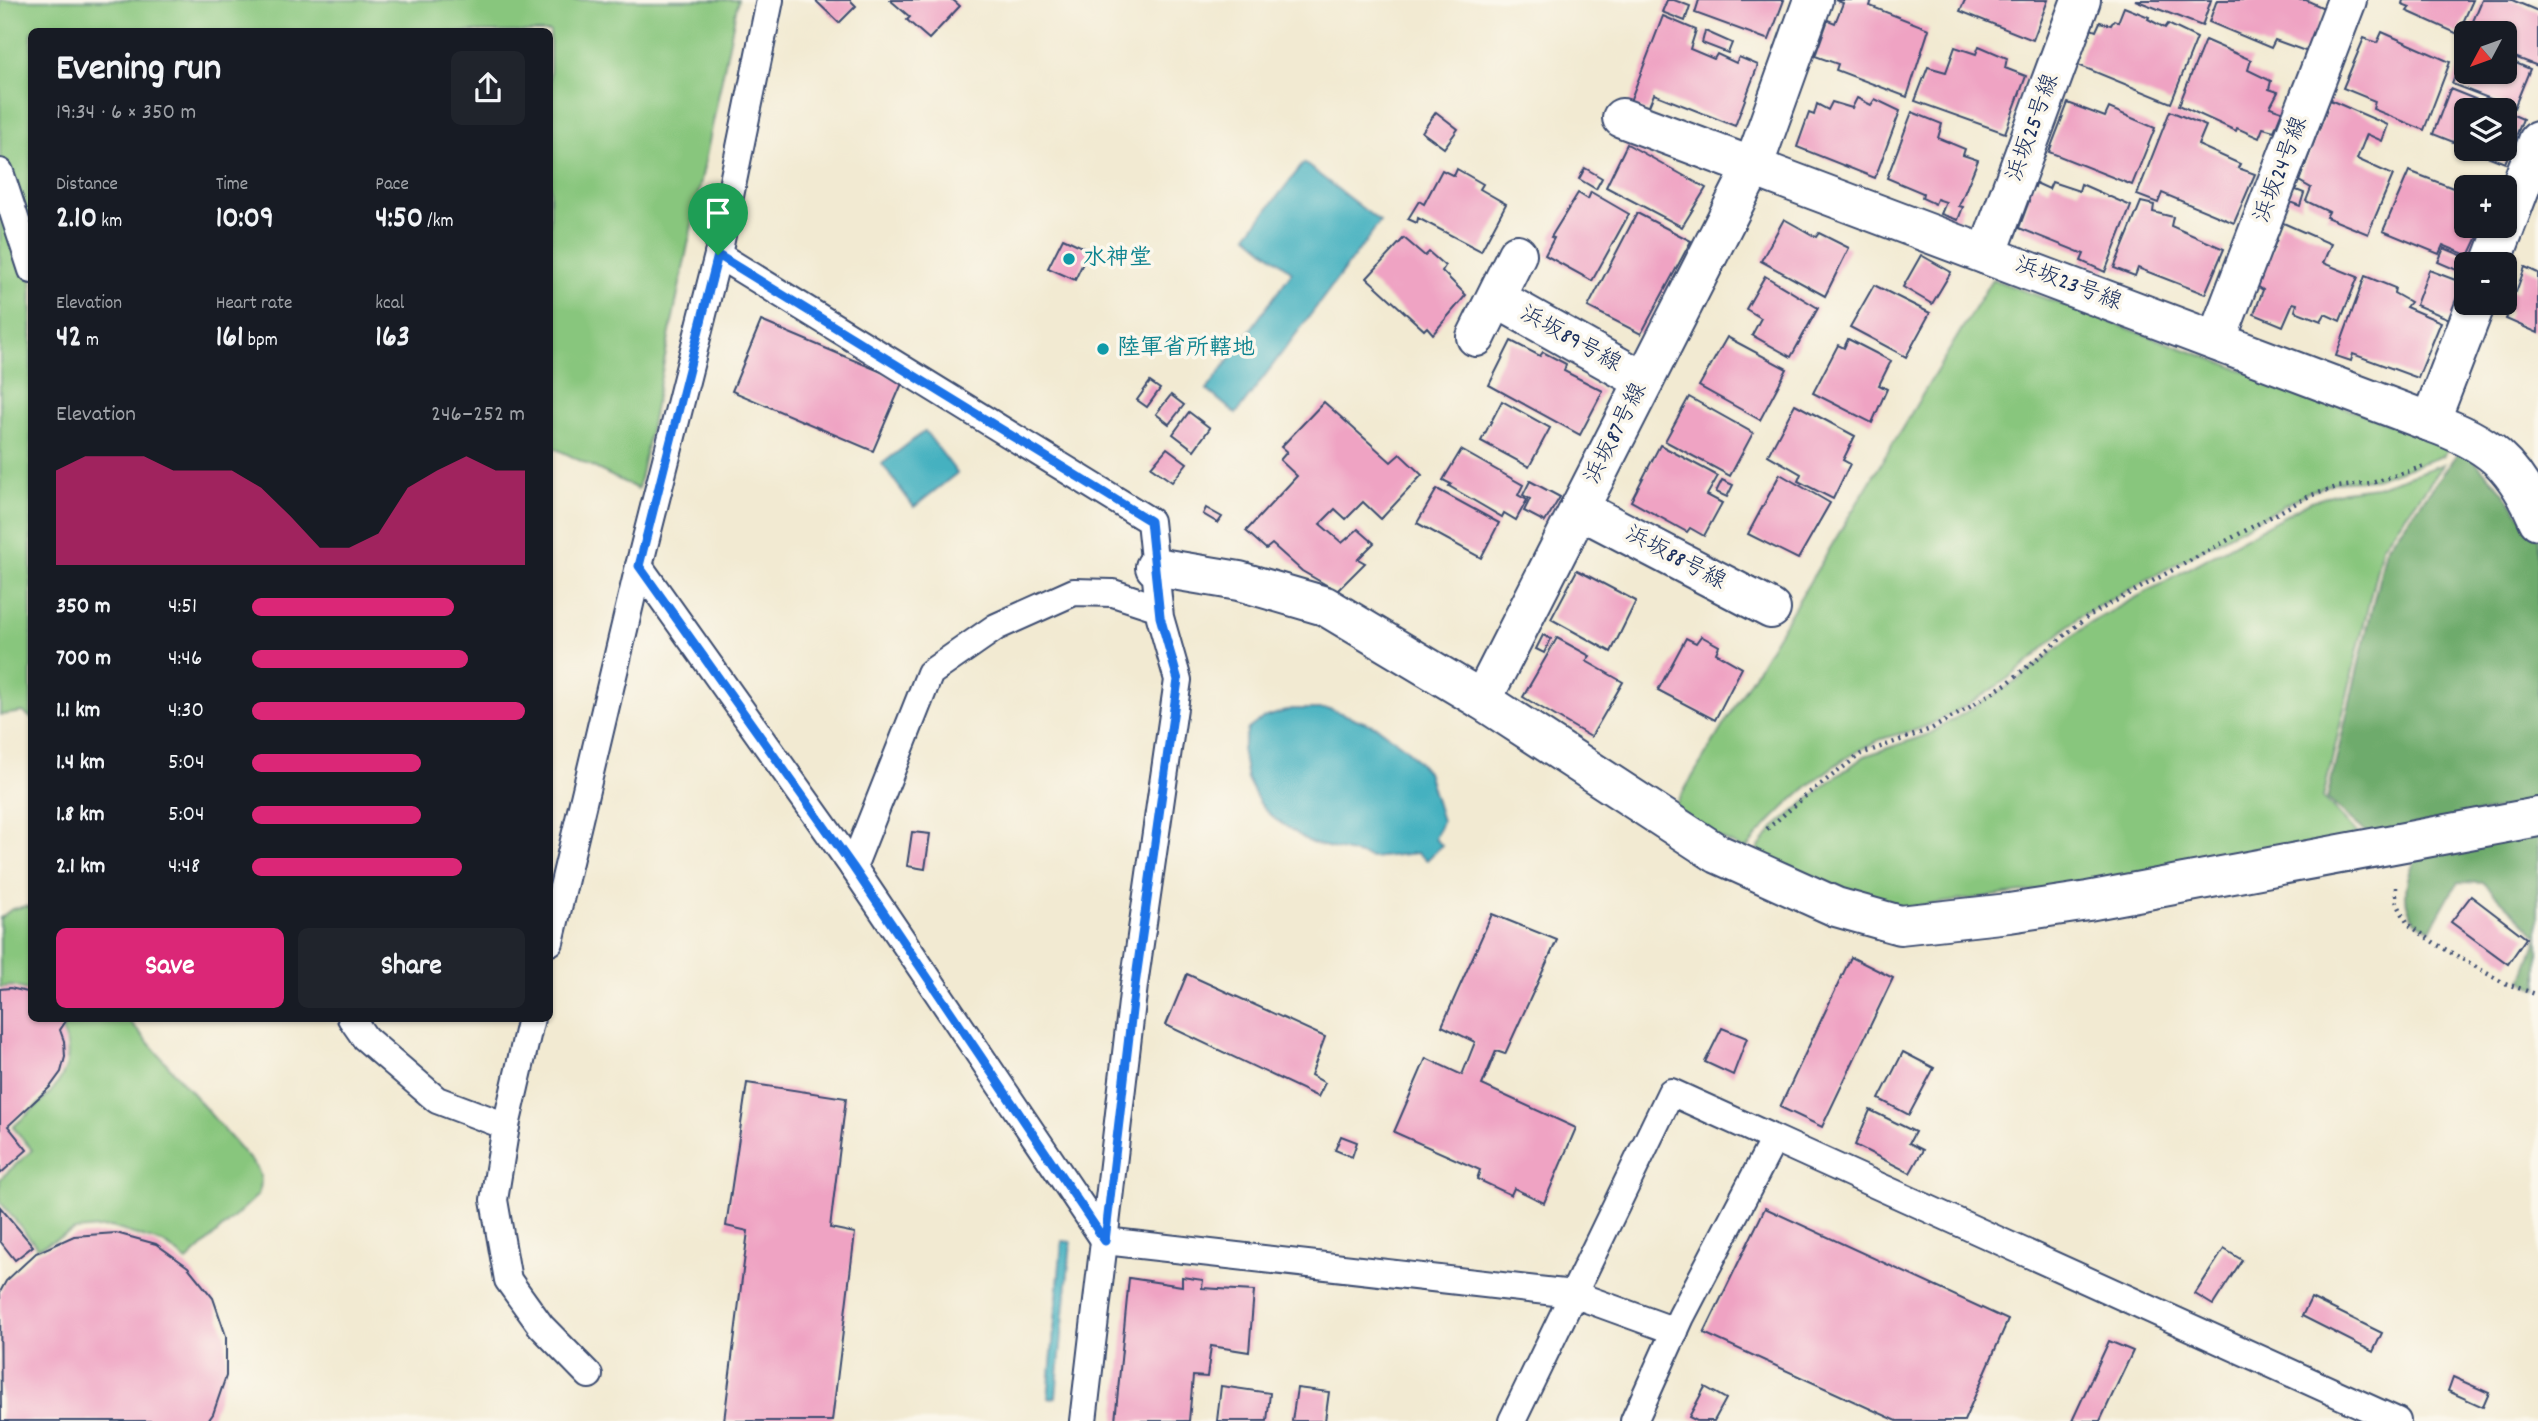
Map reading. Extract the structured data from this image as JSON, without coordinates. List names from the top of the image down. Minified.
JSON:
{"streets":{"street":["浜坂25号線","浜坂24号線","浜坂23号線","浜坂89号線","浜坂87号線","浜坂88号線"]},"crossings":[["浜坂25号線","浜坂23号線"],["浜坂24号線","浜坂23号線"],["浜坂23号線","浜坂87号線"],["浜坂89号線","浜坂87号線"],["浜坂87号線","浜坂88号線"]],"places":["水神堂","陸軍省所轄地"],"north":"bottom left","page":{"map_buttons":["+","−"],"heading":["Evening run","19:34 · 6 × 350 m"],"stats":[["Distance","2.10 km"],["Time","10:09"],["Pace","4:50 /km"],["Elevation","42 m"],["Heart rate","161 bpm"],["kcal","163"]],"chart":["Elevation","246–252 m"],"list":[{"name":"350 m","note":"4:51"},{"name":"700 m","note":"4:46"},{"name":"1.1 km","note":"4:30"},{"name":"1.4 km","note":"5:04"},{"name":"1.8 km","note":"5:04"},{"name":"2.1 km","note":"4:48"}],"buttons":["Save","Share"]}}
